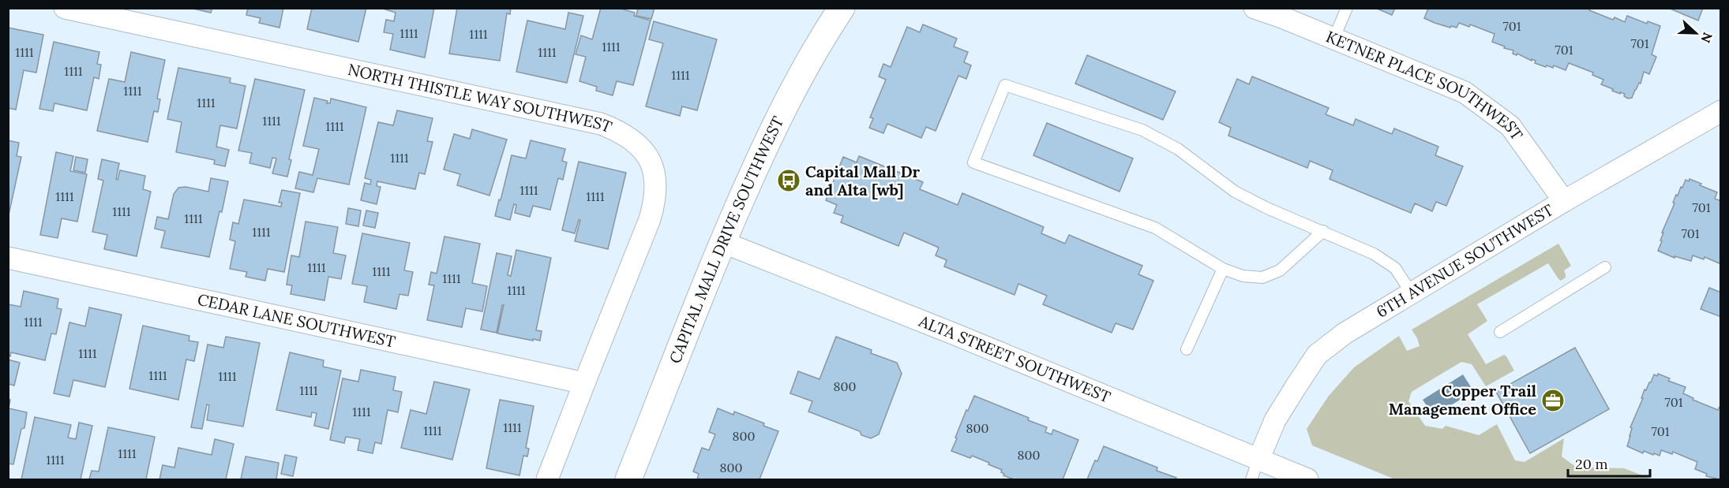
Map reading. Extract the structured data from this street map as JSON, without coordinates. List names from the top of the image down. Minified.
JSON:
{"streets":{"street":["KETNER PLACE SOUTHWEST","NORTH THISTLE WAY SOUTHWEST","CAPITAL MALL DRIVE SOUTHWEST","6TH AVENUE SOUTHWEST","CEDAR LANE SOUTHWEST","ALTA STREET SOUTHWEST"]},"crossings":[["KETNER PLACE SOUTHWEST","6TH AVENUE SOUTHWEST"],["NORTH THISTLE WAY SOUTHWEST","CEDAR LANE SOUTHWEST"],["CAPITAL MALL DRIVE SOUTHWEST","ALTA STREET SOUTHWEST"],["6TH AVENUE SOUTHWEST","ALTA STREET SOUTHWEST"]],"places":{"bus stop":["Capital Mall Dr and Alta [wb]"],"office":["Copper Trail Management Office"]},"house_numbers":["701","1111","1111","701","1111","701","1111","1111","1111","1111","1111","1111","1111","1111","1111","1111","1111","1111","701","1111","1111","1111","701","1111","1111","1111","1111","1111","1111","1111","1111","800","1111","701","1111","1111","800","1111","701","800","1111","800","1111","800"],"scale_bar":"20 m","north":"right"}
